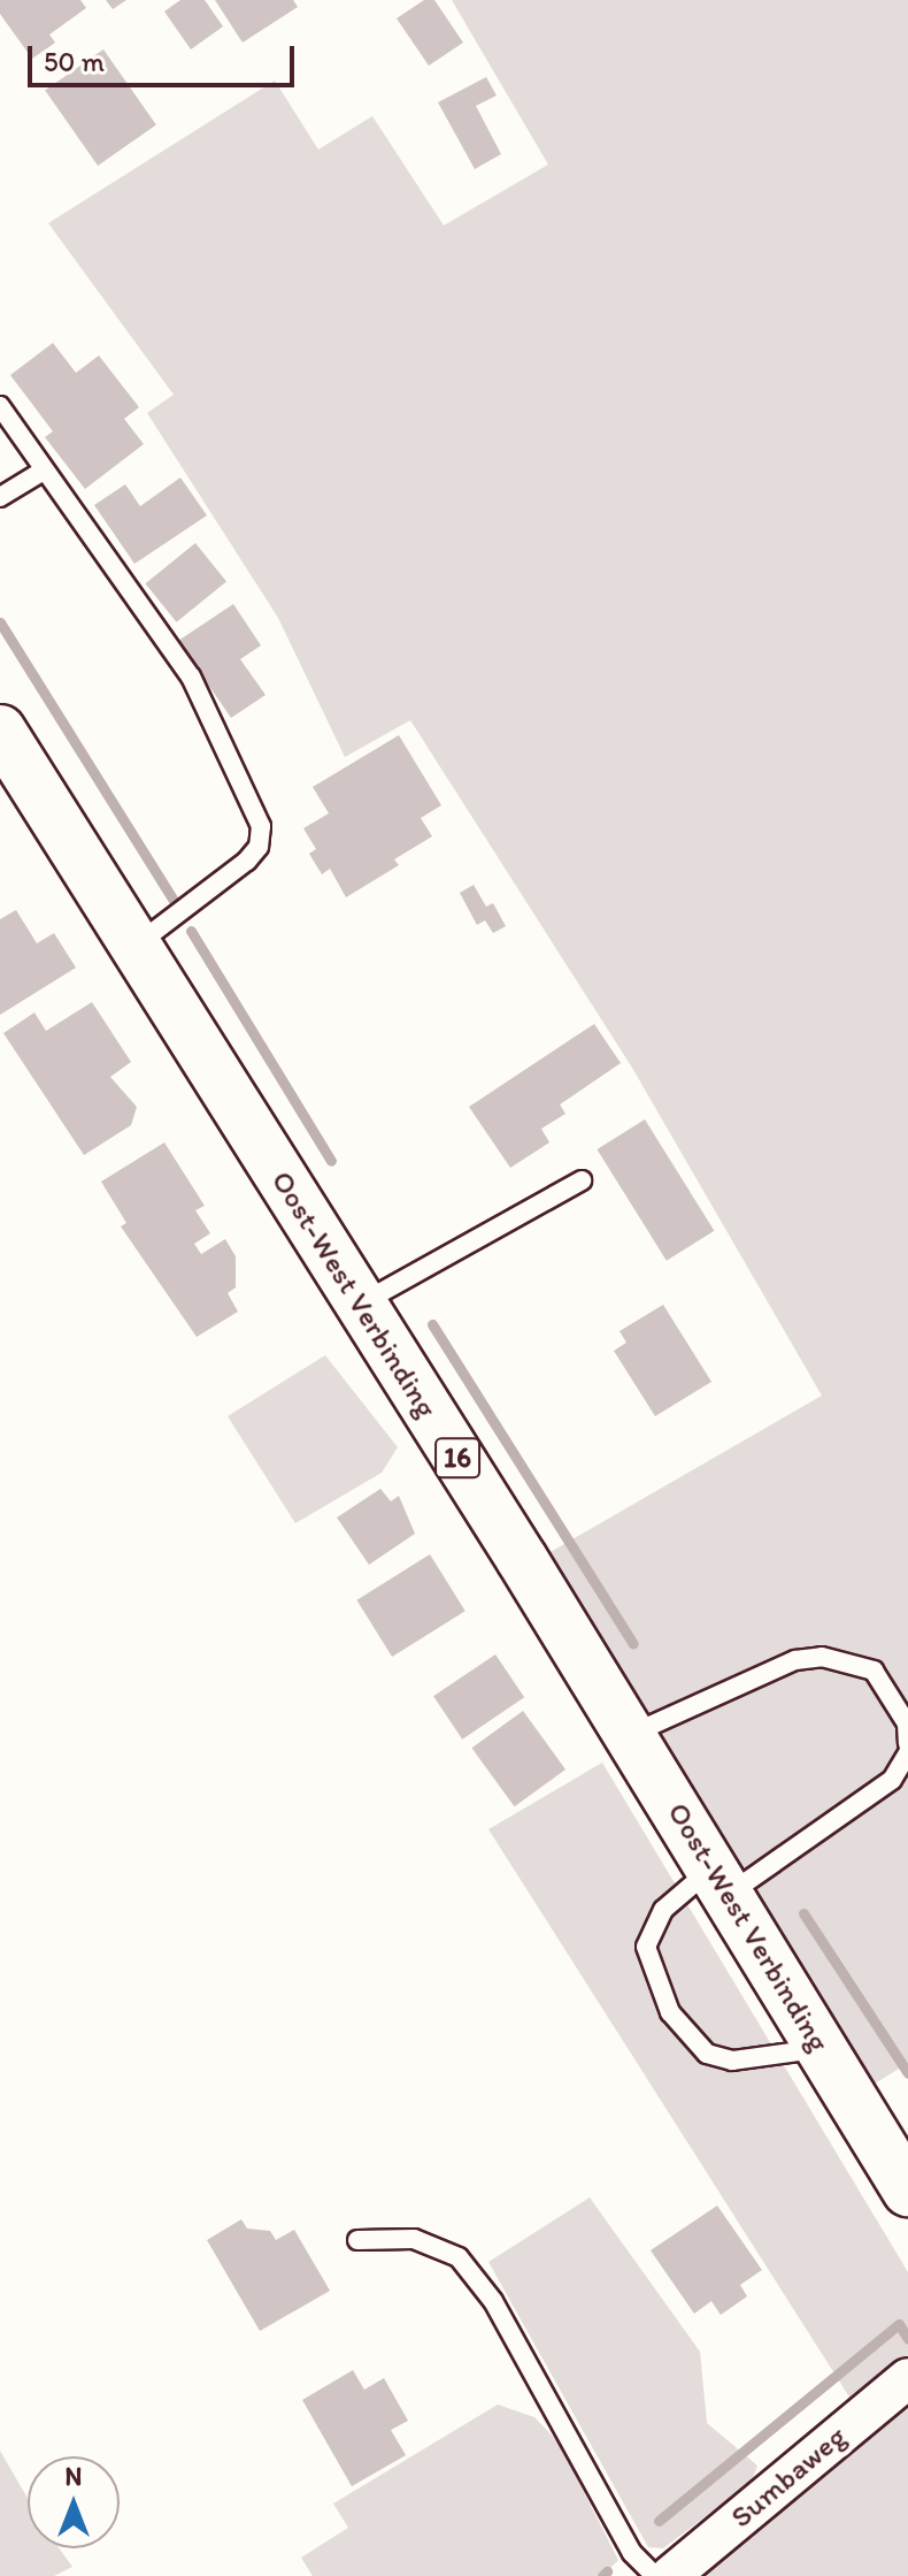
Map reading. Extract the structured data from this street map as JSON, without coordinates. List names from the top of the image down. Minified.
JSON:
{"streets":{"main road":["Oost-West Verbinding","16"],"street":["Sumbaweg"]},"scale_bar":"50 m","north":"top"}
